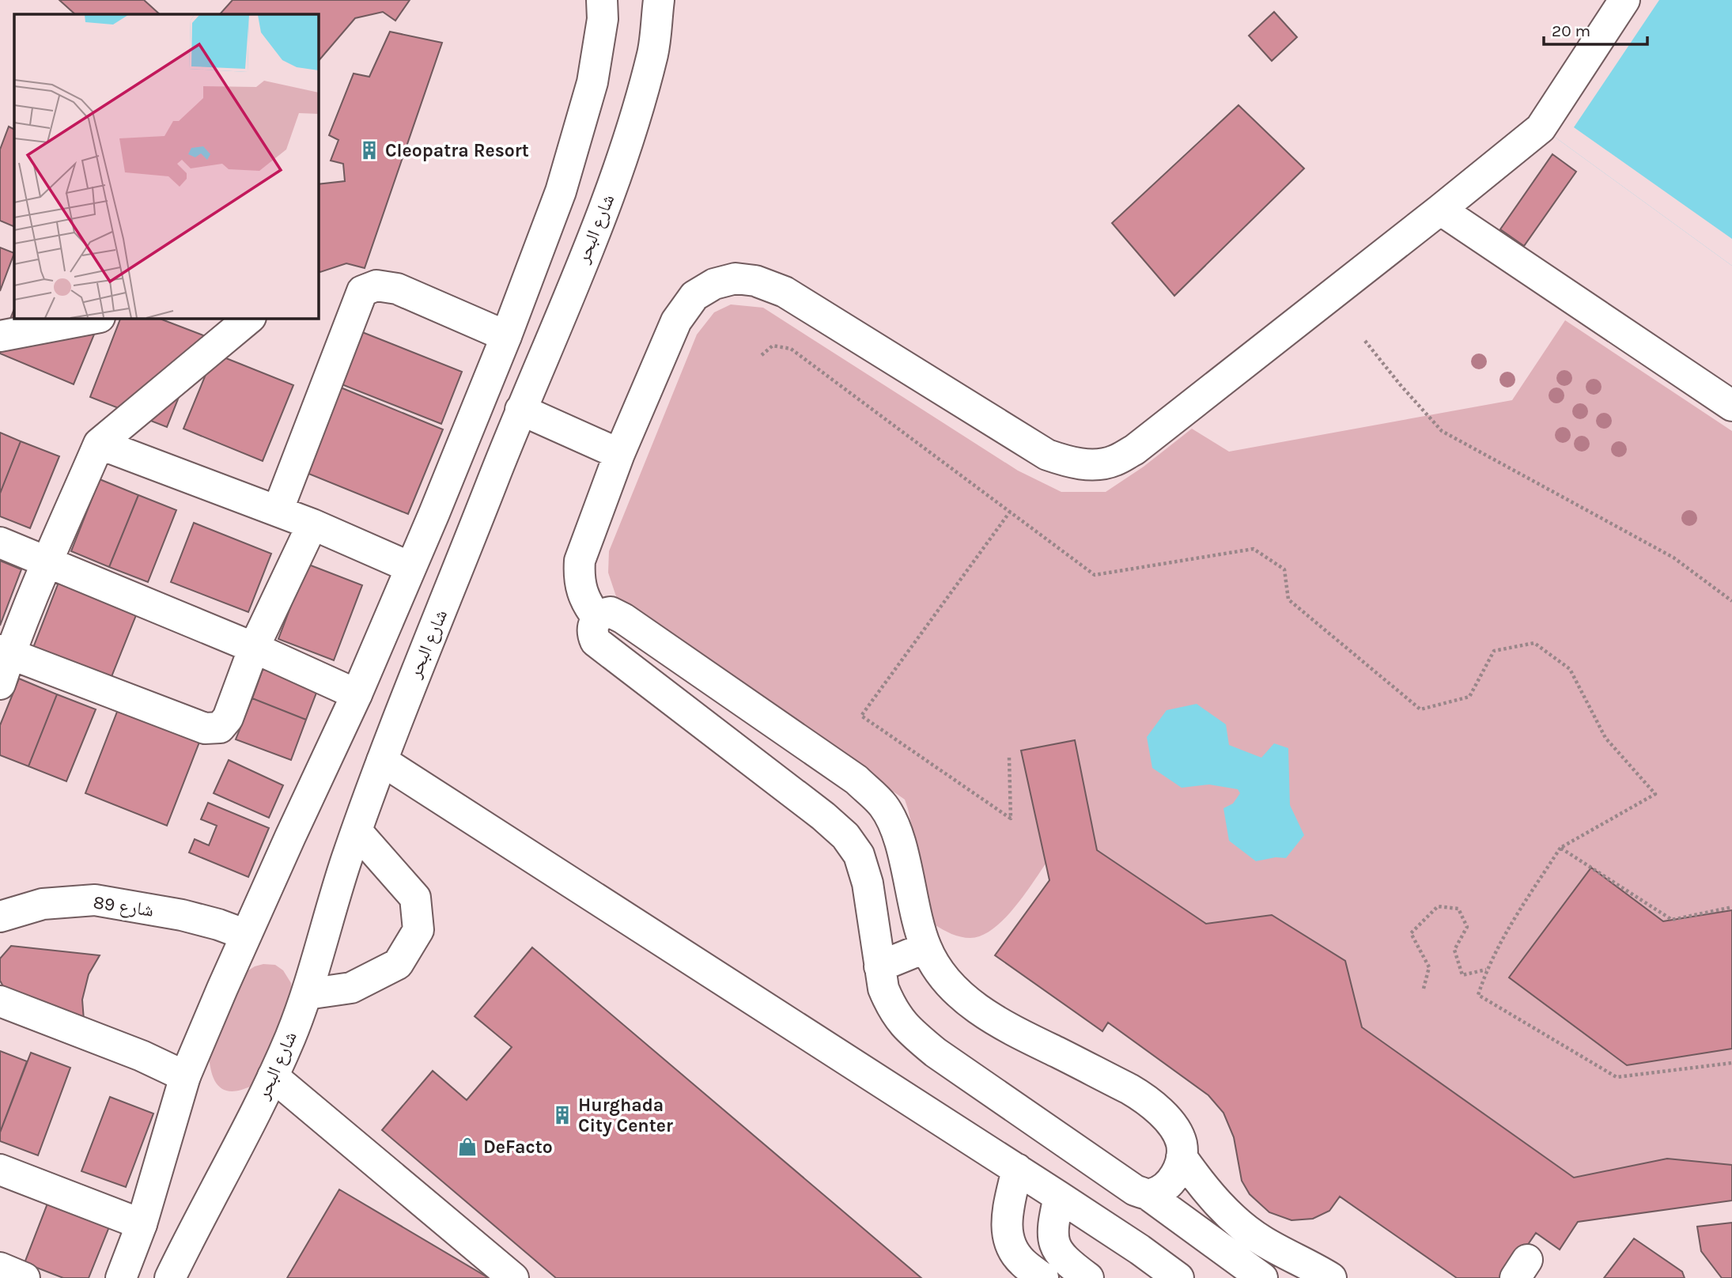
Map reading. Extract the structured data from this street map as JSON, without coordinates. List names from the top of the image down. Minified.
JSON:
{"streets":{"street":["شارع البحر","شارع 89"]},"places":{"building":["Cleopatra Resort","Hurghada City Center"],"shop":["DeFacto"]},"scale_bar":"20 m"}
